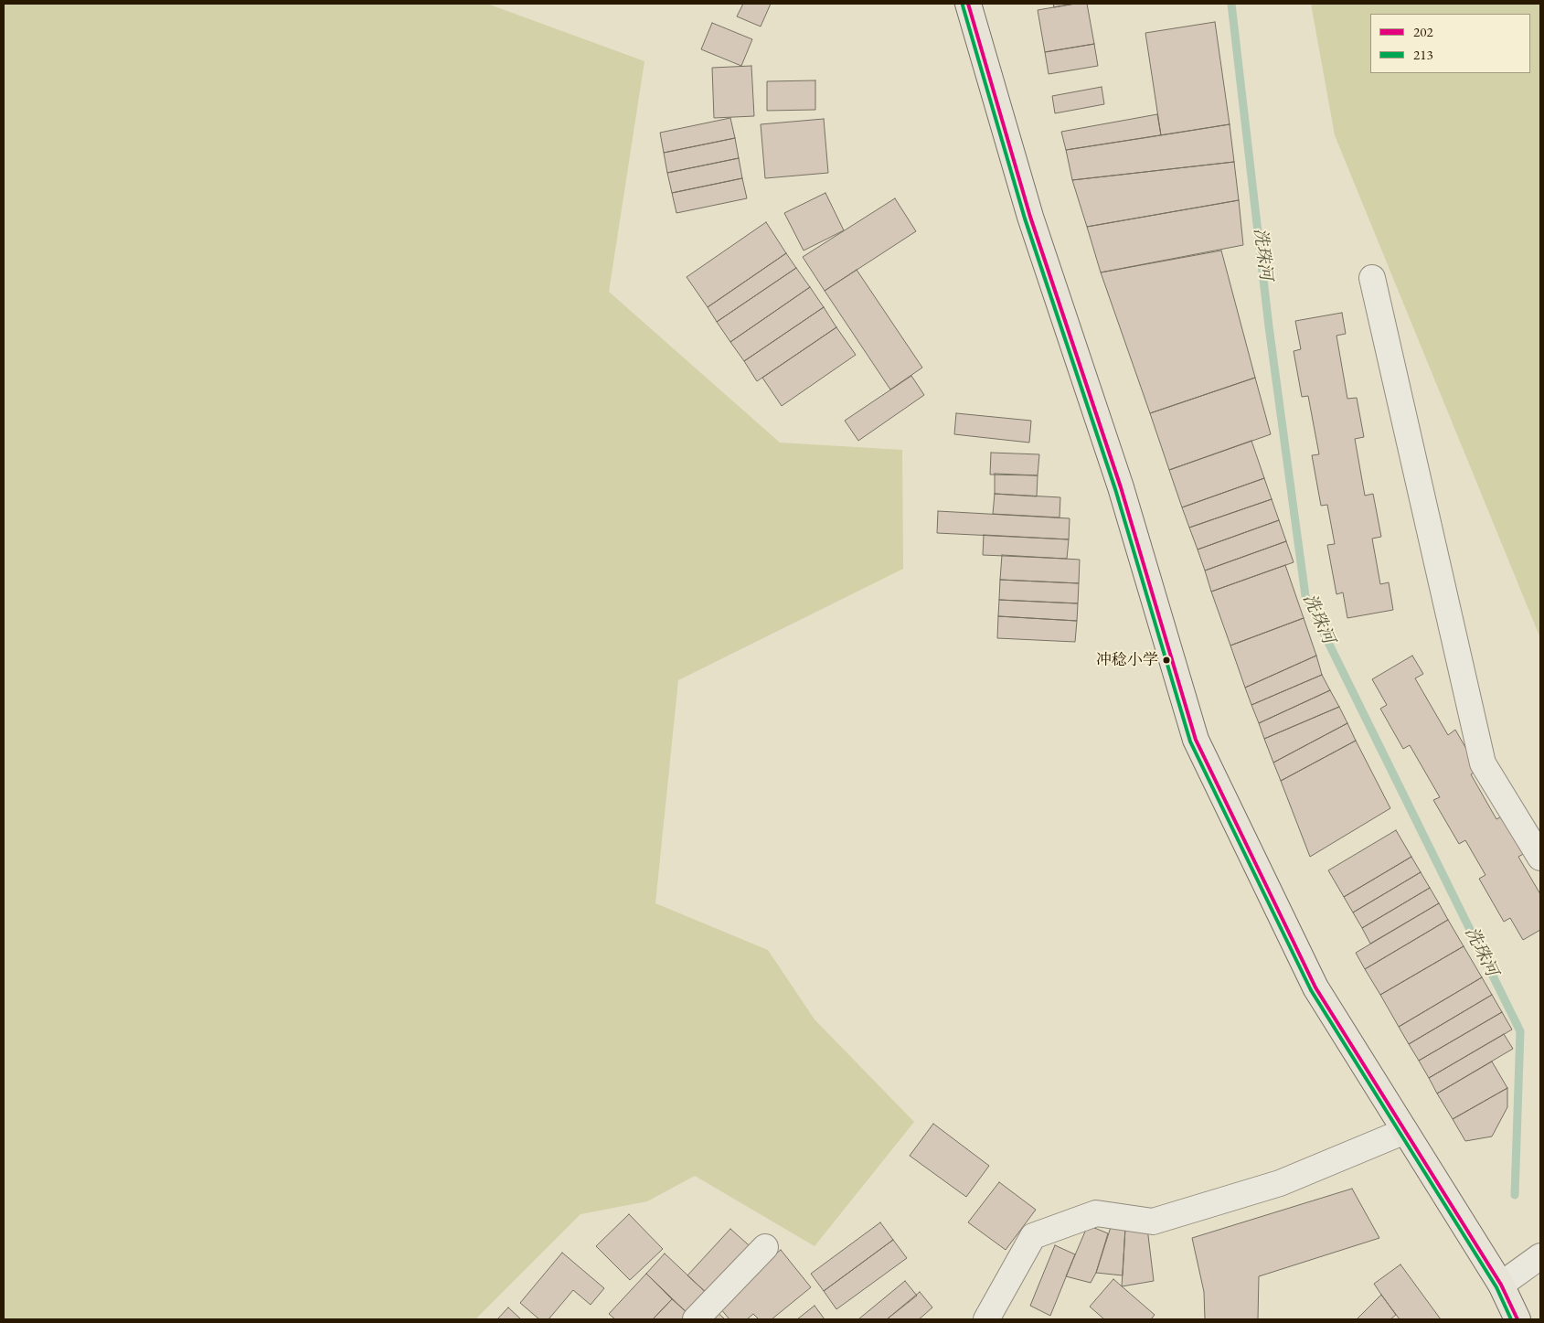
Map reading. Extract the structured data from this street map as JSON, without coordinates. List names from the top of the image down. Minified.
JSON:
{"water":["洗珠河"],"places":["冲稔小学"],"lines":["transit line 202","transit line 213"],"legend":["202","213"]}
